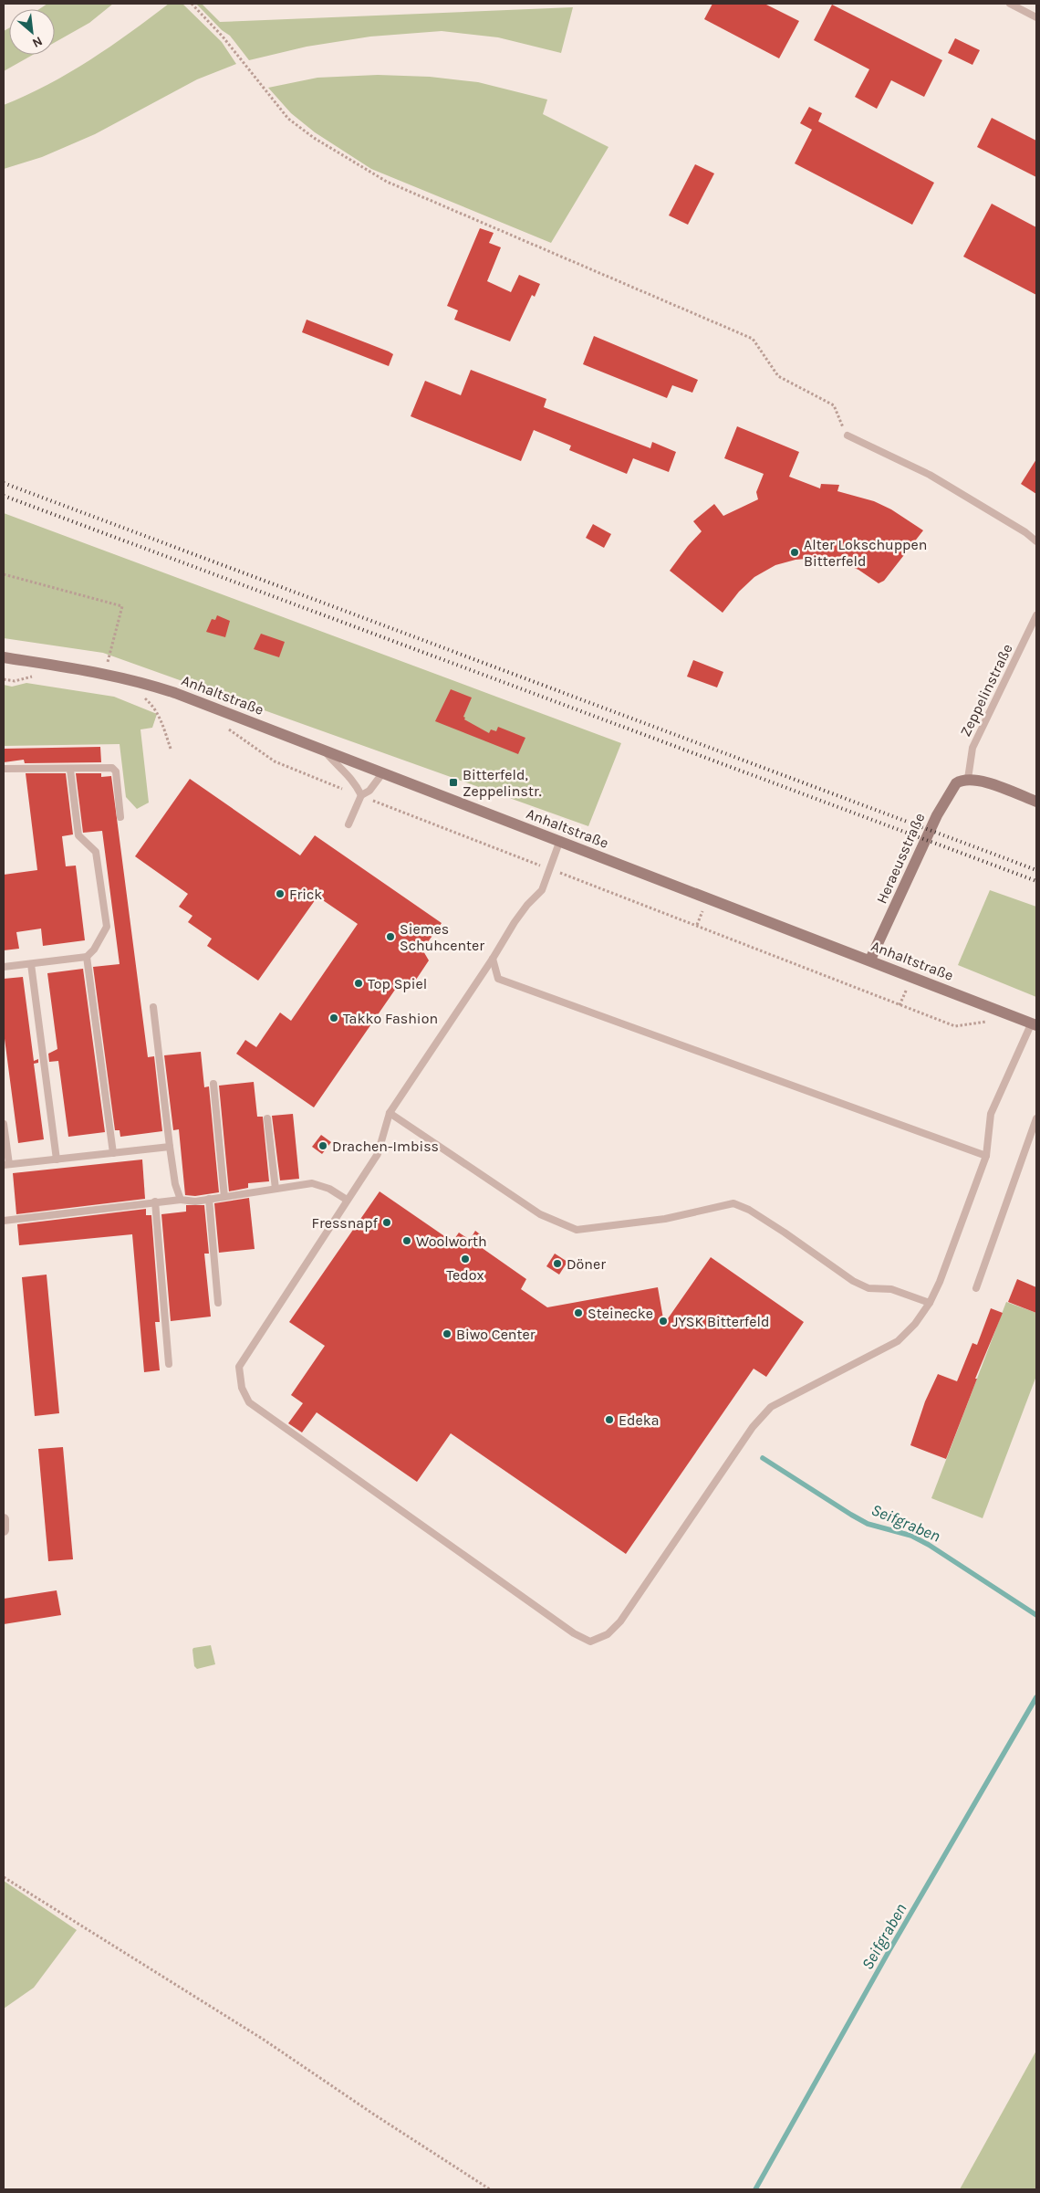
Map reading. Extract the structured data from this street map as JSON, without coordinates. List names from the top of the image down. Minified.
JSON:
{"streets":{"street":["Anhaltstraße","Heraeusstraße"],"lane":["Zeppelinstraße"]},"crossings":[["Zeppelinstraße","Heraeusstraße"],["Anhaltstraße","Heraeusstraße"]],"water":["Seifgraben"],"places":{"other":["Alter Lokschuppen Bitterfeld","Frick","Siemes Schuhcenter","Top Spiel","Takko Fashion","Drachen-Imbiss","Fressnapf","Woolworth","Tedox","Döner","Steinecke","JYSK Bitterfeld","Biwo Center","Edeka"],"transit":["Bitterfeld, Zeppelinstr."]},"north":"bottom right"}
